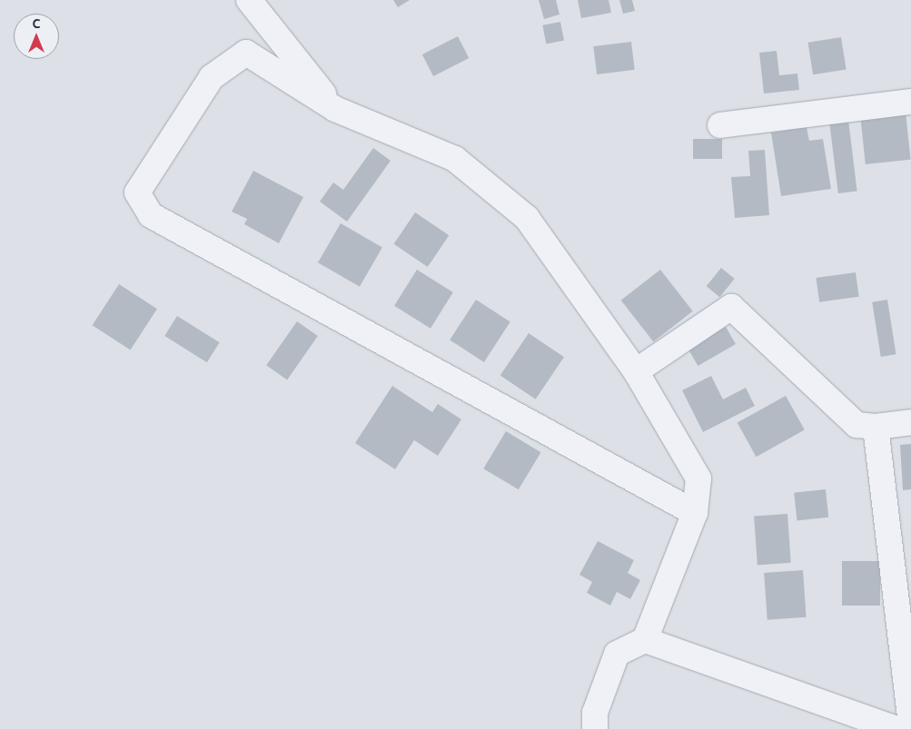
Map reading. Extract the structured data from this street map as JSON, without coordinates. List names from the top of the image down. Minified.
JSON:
{"north":"top"}
